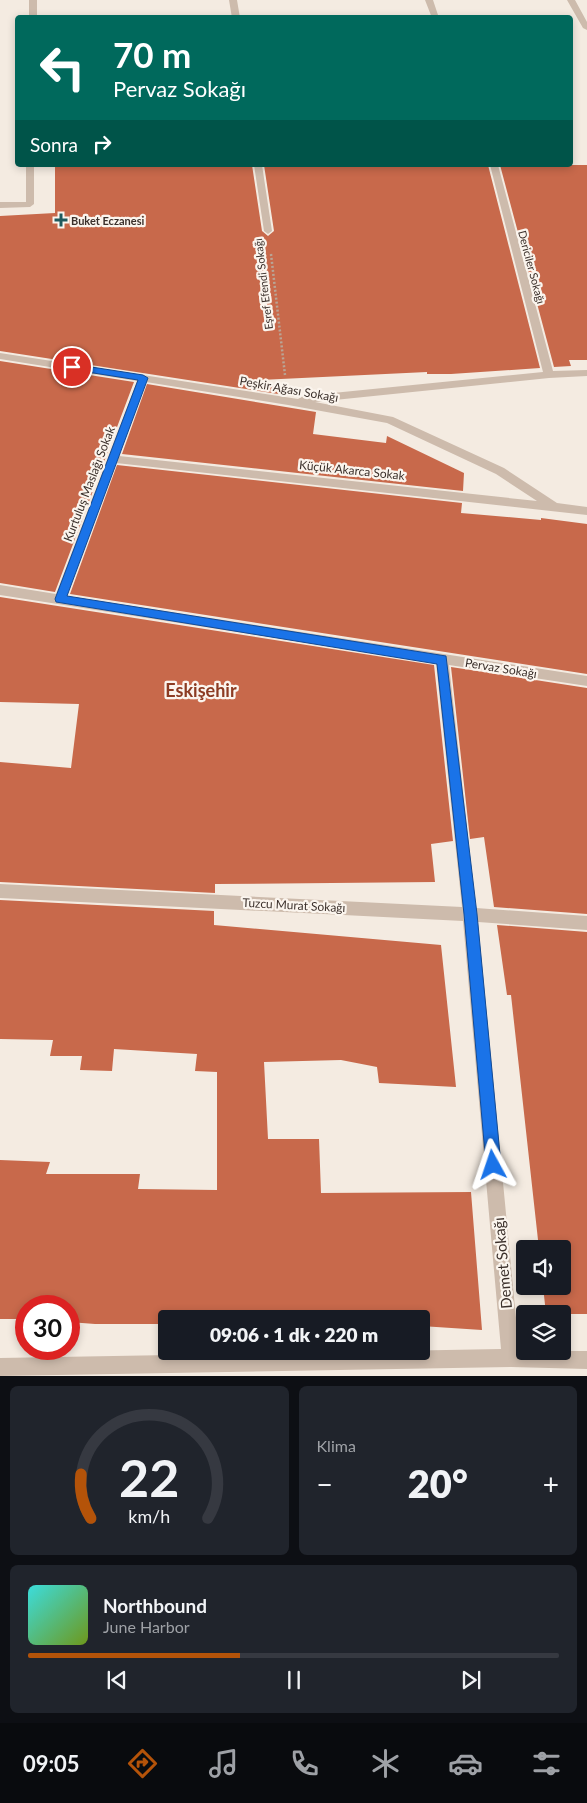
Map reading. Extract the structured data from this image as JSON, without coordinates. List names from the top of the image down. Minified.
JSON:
{"streets":{"street":["Dericiler Sokağı","Eşref Efendi Sokağı","Peşkir Ağası Sokağı","Küçük Akarca Sokak","Kurtuluş Maslağı Sokak","Pervaz Sokağı","Tuzcu Murat Sokağı","Demet Sokağı"]},"crossings":[["Eşref Efendi Sokağı","Peşkir Ağası Sokağı"],["Peşkir Ağası Sokağı","Küçük Akarca Sokak"],["Peşkir Ağası Sokağı","Kurtuluş Maslağı Sokak"],["Küçük Akarca Sokak","Kurtuluş Maslağı Sokak"],["Kurtuluş Maslağı Sokak","Pervaz Sokağı"],["Pervaz Sokağı","Demet Sokağı"],["Tuzcu Murat Sokağı","Demet Sokağı"]],"districts":["Eskişehir"],"places":{"health":["Buket Eczanesi"]},"page":{"turn":["70 m","Pervaz Sokağı"],"then":"Sonra","limit":"30","trip":"09:06 · 1 dk · 220 m","tile":"Klima","heat":["−","20°","+"],"song":["Northbound","June Harbor"],"tabs":"09:05","gauge":["22","km/h"]}}
